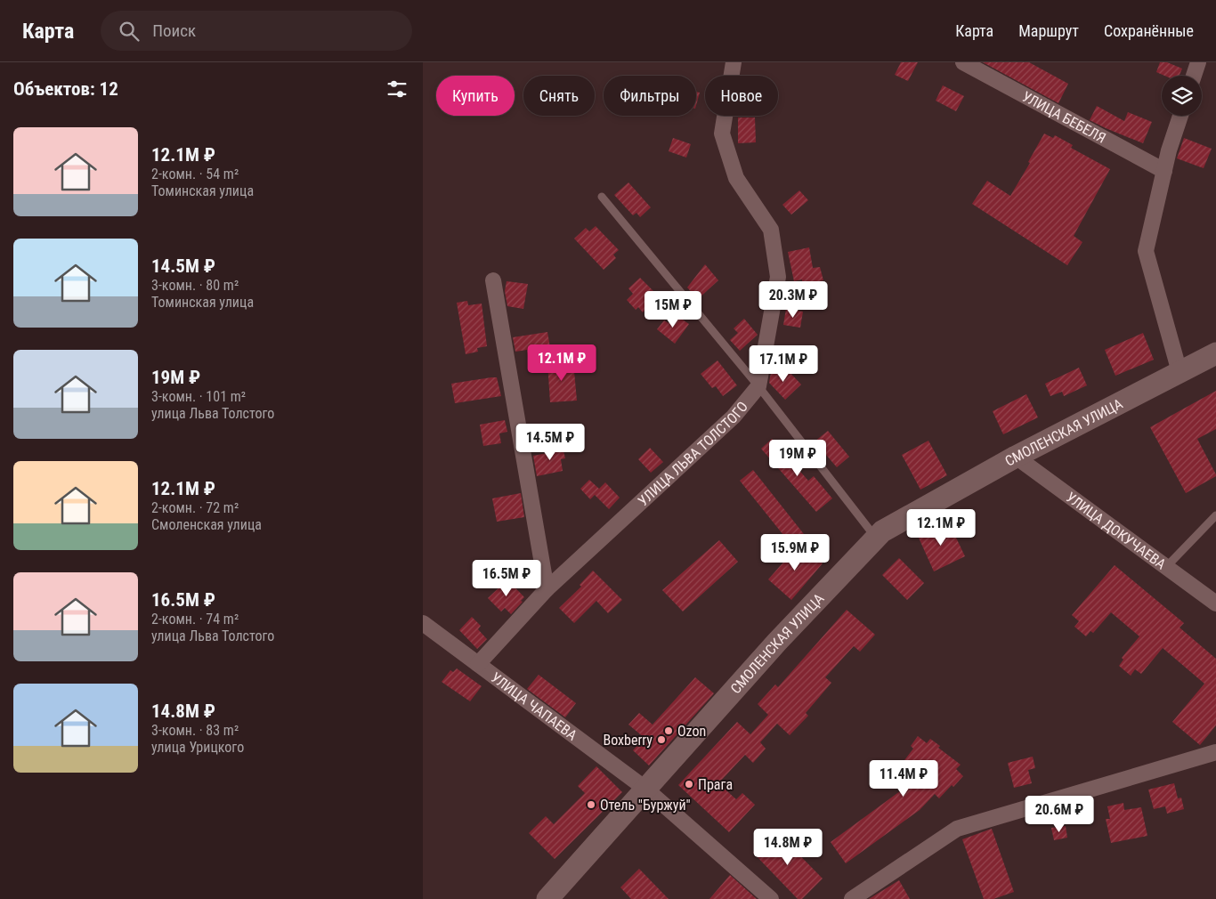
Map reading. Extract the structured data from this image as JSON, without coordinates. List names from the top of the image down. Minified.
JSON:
{"streets":{"main road":["СМОЛЕНСКАЯ УЛИЦА"],"street":["УЛИЦА БЕБЕЛЯ","УЛИЦА ЛЬВА ТОЛСТОГО","УЛИЦА ДОКУЧАЕВА","УЛИЦА ЧАПАЕВА"]},"crossings":[["СМОЛЕНСКАЯ УЛИЦА","УЛИЦА ДОКУЧАЕВА"],["СМОЛЕНСКАЯ УЛИЦА","УЛИЦА ЧАПАЕВА"],["УЛИЦА ЛЬВА ТОЛСТОГО","УЛИЦА ЧАПАЕВА"]],"places":["Ozon","Boxberry","Прага","Отель \"Буржуй\""],"page":{"header":"Карта","search":"Поиск","nav":["Карта","Маршрут","Сохранённые"],"heading":"Объектов: 12","chip":["Купить","Снять","Фильтры","Новое"],"list":[{"name":"12.1M ₽","note":"2-комн. · 54 m² · Томинская улица"},{"name":"14.5M ₽","note":"3-комн. · 80 m² · Томинская улица"},{"name":"19M ₽","note":"3-комн. · 101 m² · улица Льва Толстого"},{"name":"12.1M ₽","note":"2-комн. · 72 m² · Смоленская улица"},{"name":"16.5M ₽","note":"2-комн. · 74 m² · улица Льва Толстого"},{"name":"14.8M ₽","note":"3-комн. · 83 m² · улица Урицкого"}],"price":["20.3M ₽","15M ₽","12.1M ₽","17.1M ₽","14.5M ₽","19M ₽","12.1M ₽","15.9M ₽","16.5M ₽","11.4M ₽","20.6M ₽","14.8M ₽"]}}
